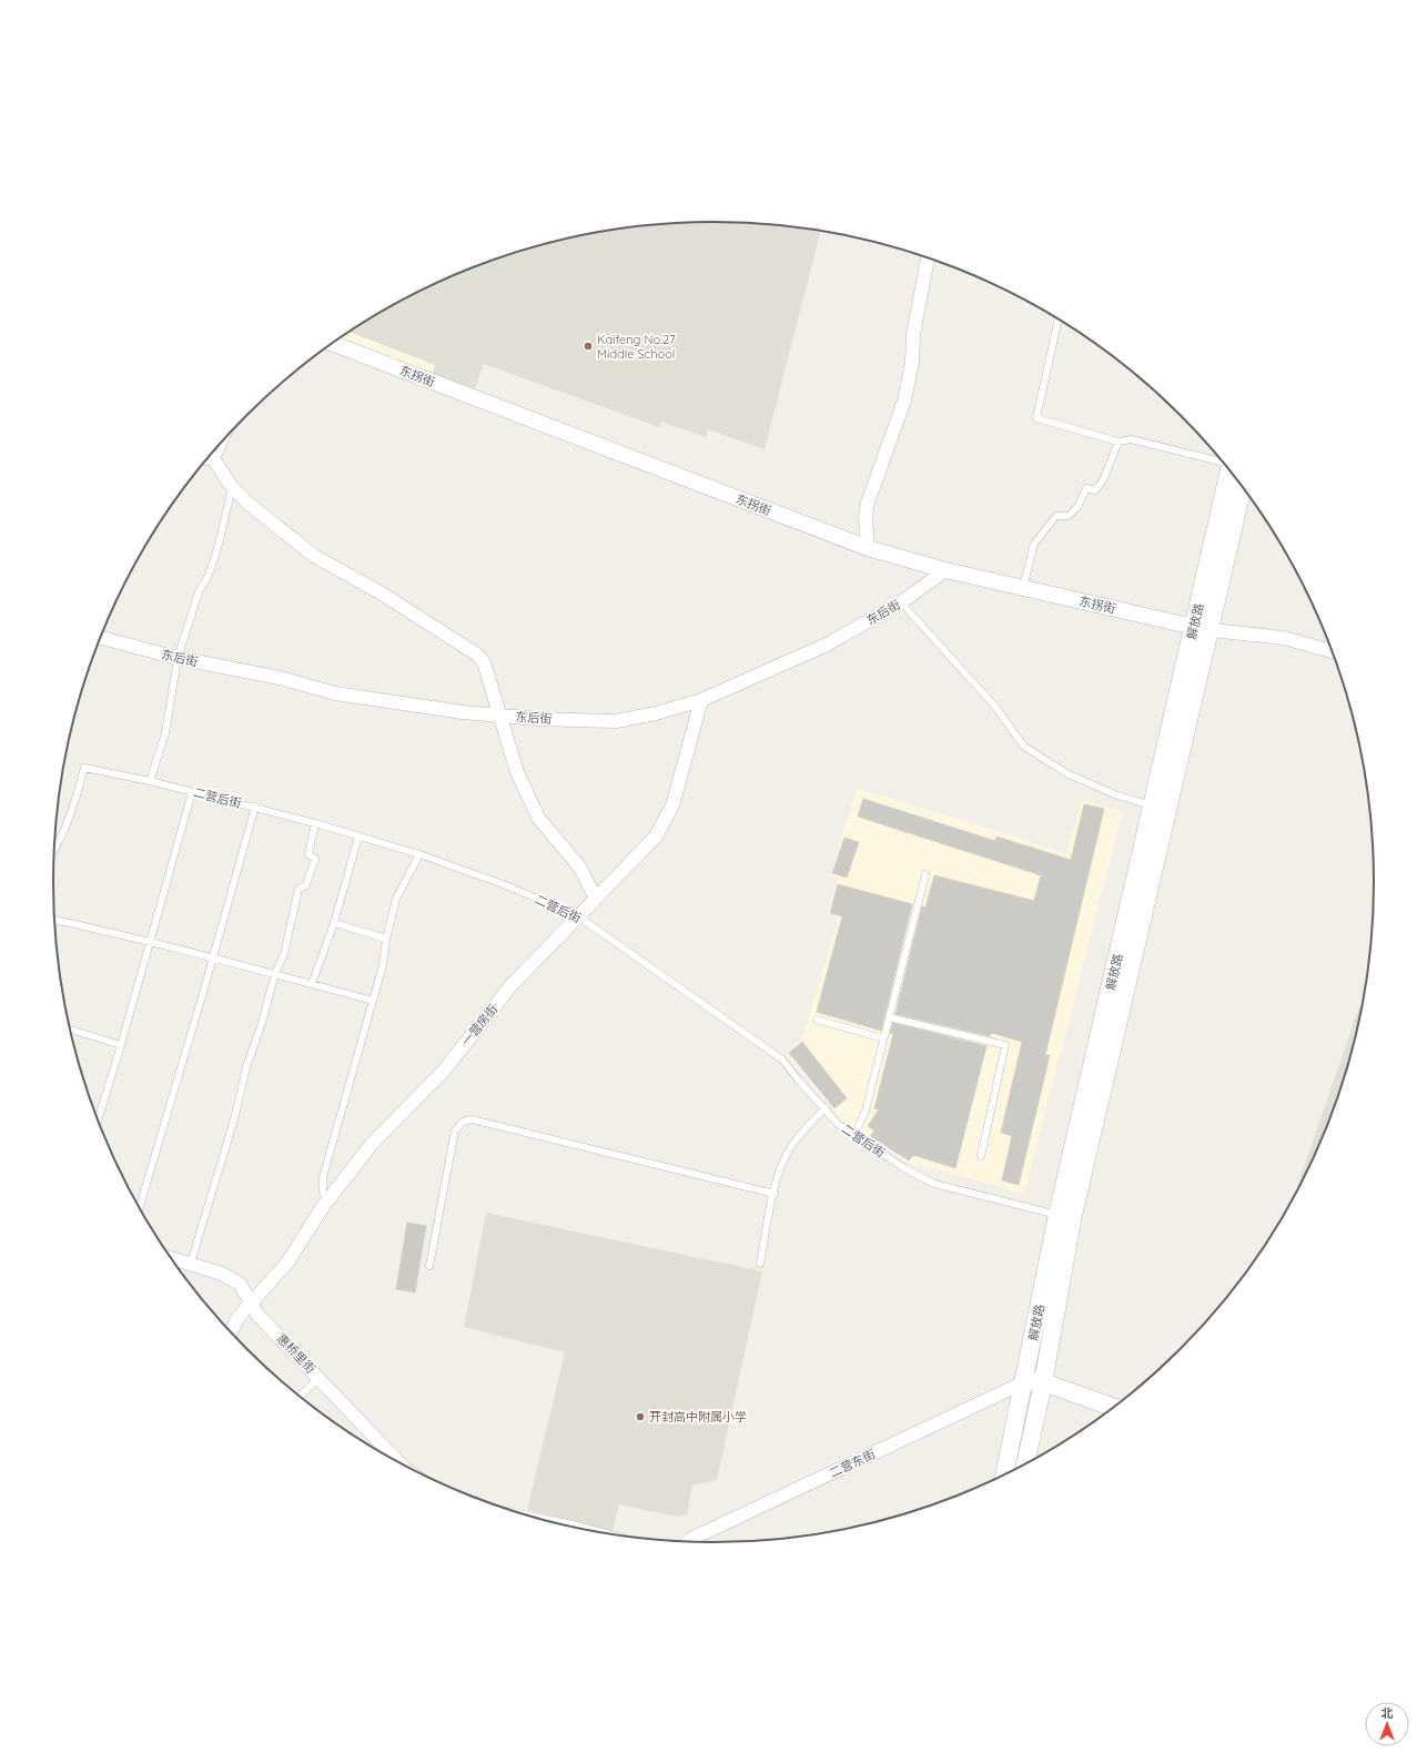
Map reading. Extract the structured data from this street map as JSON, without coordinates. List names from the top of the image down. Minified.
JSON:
{"streets":{"main road":["解放路"],"street":["东拐街","东后街","一营房街","惠桥里街","二营东街"],"lane":["二营后街"]},"crossings":[["东拐街","东后街"],["东拐街","解放路"],["东后街","一营房街"],["解放路","二营后街"],["解放路","二营东街"],["二营后街","一营房街"],["一营房街","惠桥里街"]],"places":["Kaifeng No.27 Middle School","开封高中附属小学"],"north":"top"}
